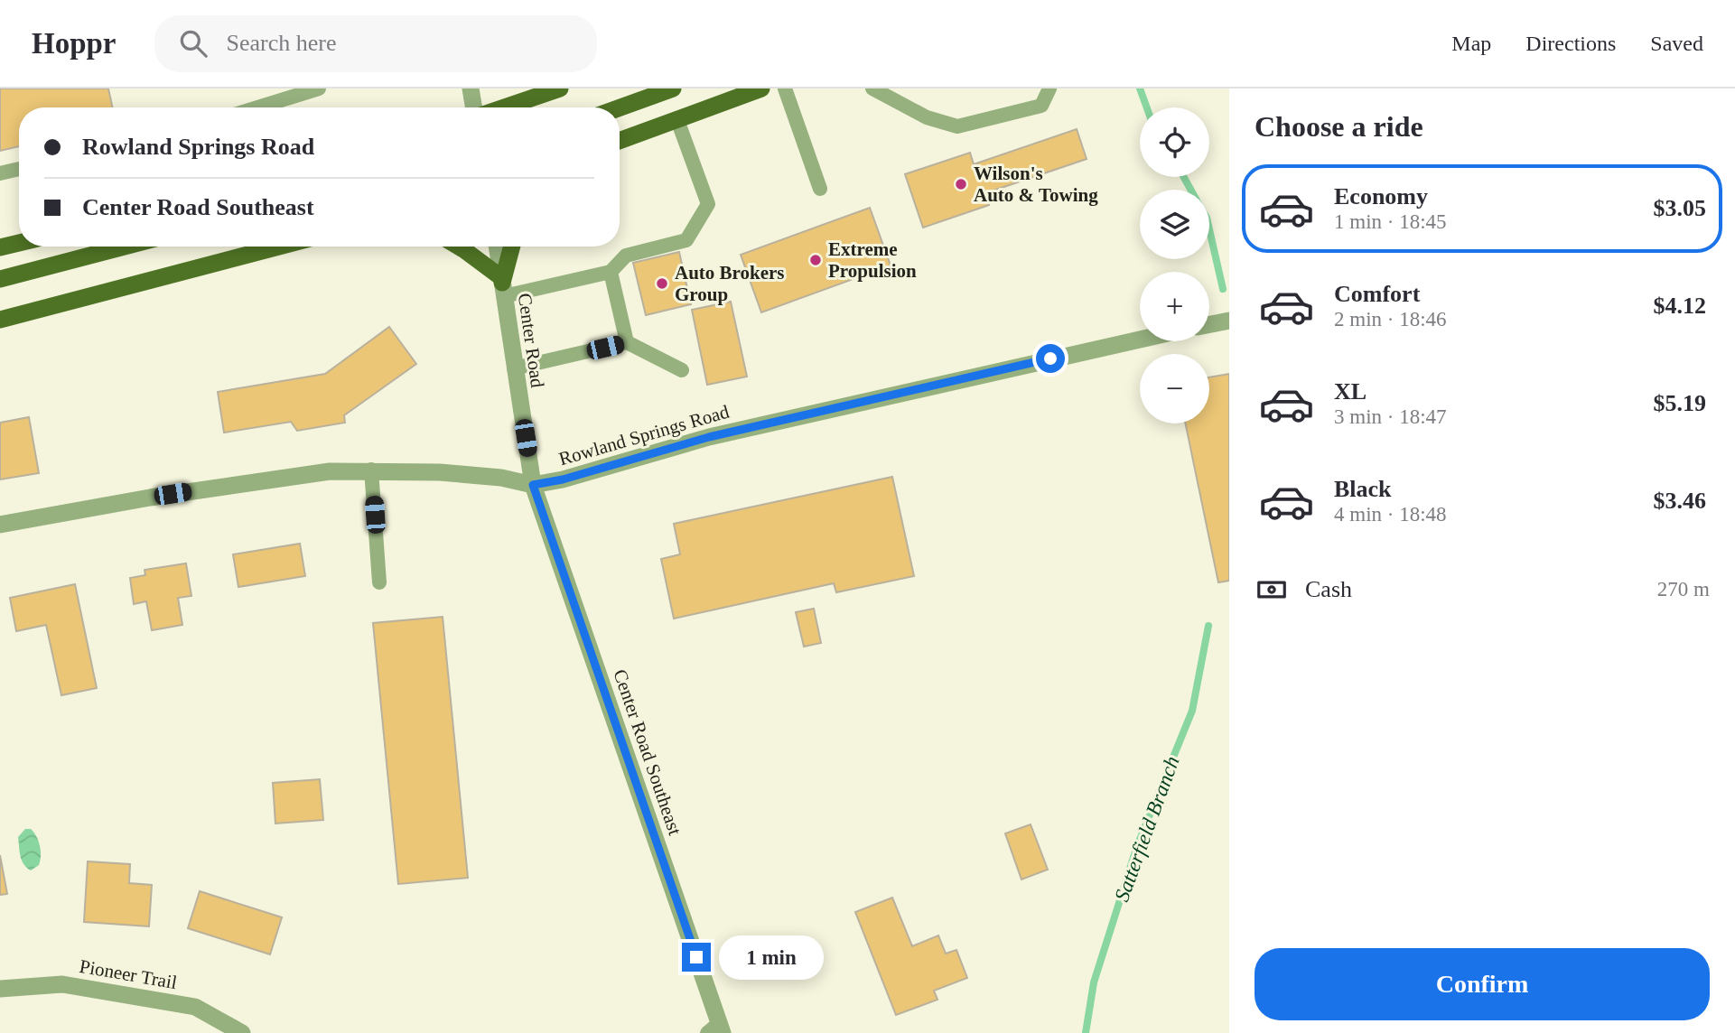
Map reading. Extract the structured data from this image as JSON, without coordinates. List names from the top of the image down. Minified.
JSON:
{"streets":{"street":["Center Road","Rowland Springs Road","Center Road Southeast","Pioneer Trail"]},"crossings":[["Center Road","Rowland Springs Road"],["Center Road","Center Road Southeast"],["Rowland Springs Road","Center Road Southeast"]],"water":["Satterfield Branch"],"places":["Wilson's Auto & Towing","Extreme Propulsion","Auto Brokers Group"],"page":{"header":"Hoppr","search":"Search here","nav":["Map","Directions","Saved"],"heading":"Choose a ride","map_buttons":["+","−"],"banner":["Rowland Springs Road","Center Road Southeast"],"list":[{"name":"Economy","note":"1 min · 18:45","value":"$3.05"},{"name":"Comfort","note":"2 min · 18:46","value":"$4.12"},{"name":"XL","note":"3 min · 18:47","value":"$5.19"},{"name":"Black","note":"4 min · 18:48","value":"$3.46"}],"pay":["Cash","270 m"],"bubble":"1 min","buttons":"Confirm"}}
